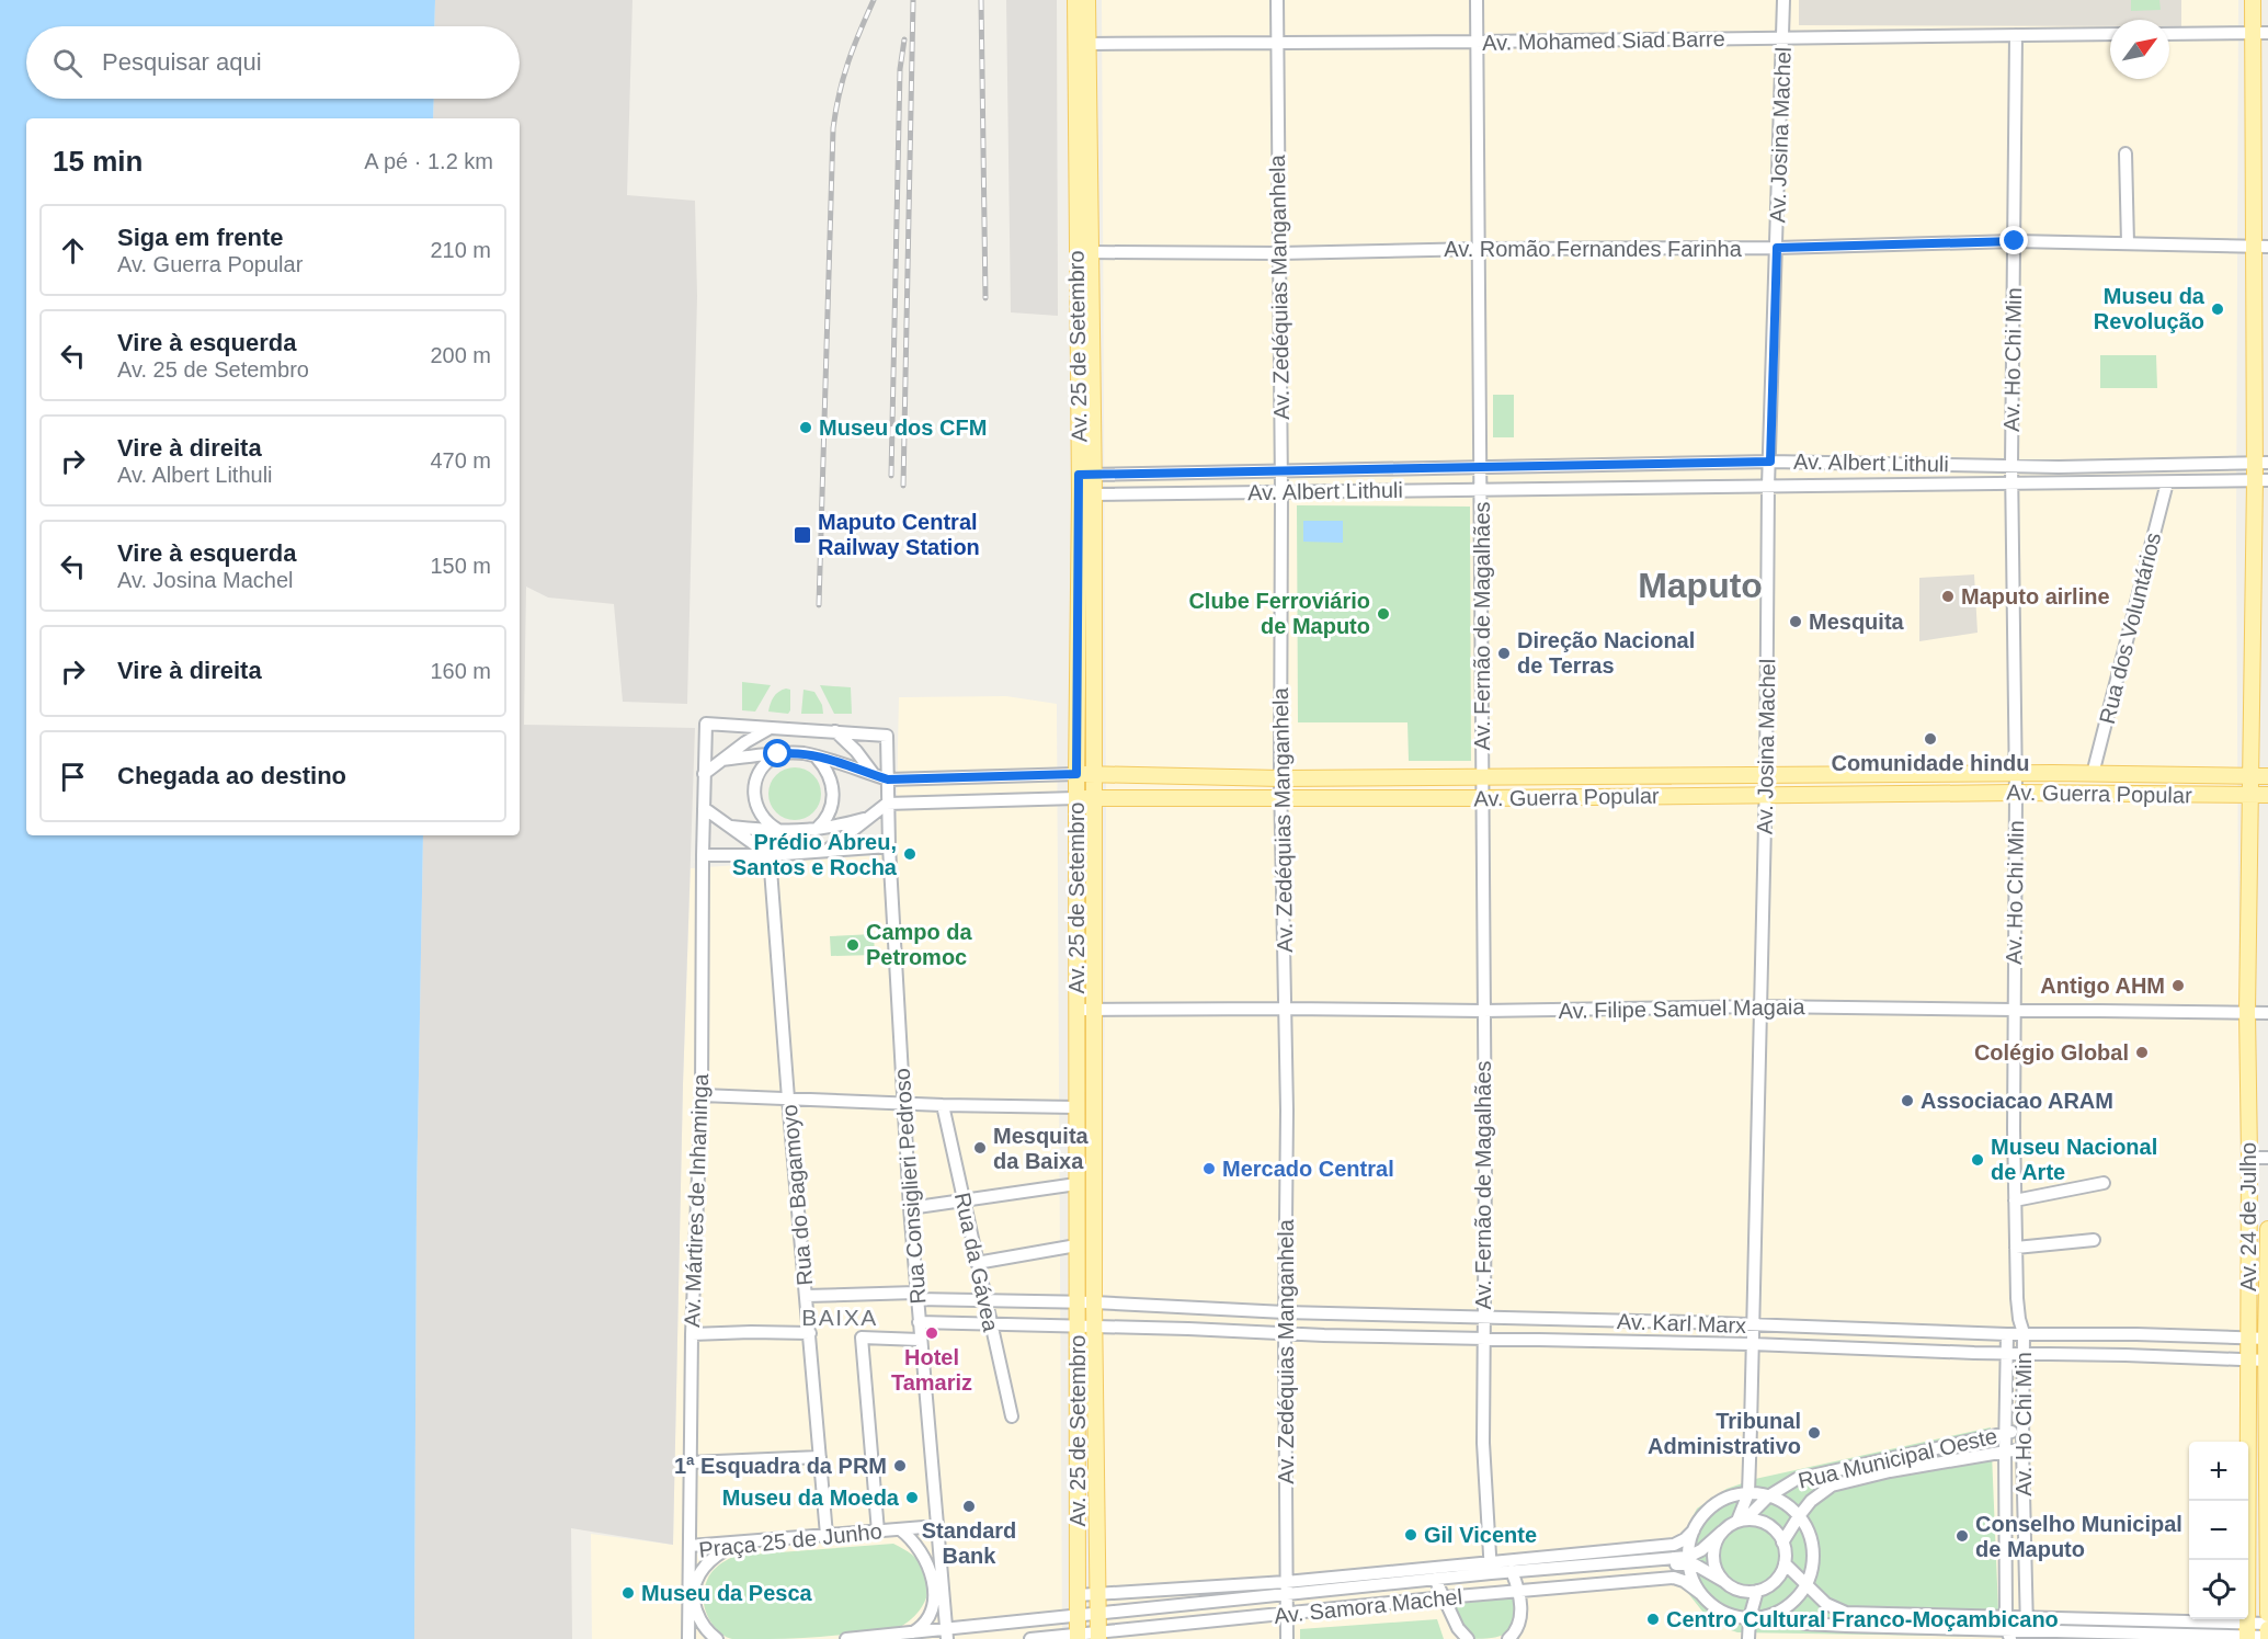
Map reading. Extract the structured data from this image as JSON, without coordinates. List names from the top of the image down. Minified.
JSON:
{"streets":{"main road":["Av. 25 de Setembro","Av. Guerra Popular","Av. 24 de Julho"],"street":["Av. Mohamed Siad Barre","Av. Josina Machel","Av. Romão Fernandes Farinha","Av. Zedéquias Manganhela","Av. Ho Chi Min","Av. Albert Lithuli","Av. Fernão de Magalhães","Rua dos Voluntários","Av. Filipe Samuel Magaia","Rua Consiglieri Pedroso","Rua do Bagamoyo","Av. Mártires de Inhaminga","Rua da Gávea","Av. Karl Marx","Rua Municipal Oeste","Praça 25 de Junho","Av. Samora Machel"]},"crossings":[["Av. Mohamed Siad Barre","Av. Josina Machel"],["Av. Mohamed Siad Barre","Av. Zedéquias Manganhela"],["Av. Mohamed Siad Barre","Av. 25 de Setembro"],["Av. Mohamed Siad Barre","Av. Ho Chi Min"],["Av. Mohamed Siad Barre","Av. Fernão de Magalhães"],["Av. Josina Machel","Av. Romão Fernandes Farinha"],["Av. Josina Machel","Av. Albert Lithuli"],["Av. Josina Machel","Av. Guerra Popular"],["Av. Josina Machel","Av. Filipe Samuel Magaia"],["Av. Josina Machel","Av. Karl Marx"],["Av. Romão Fernandes Farinha","Av. Zedéquias Manganhela"],["Av. Romão Fernandes Farinha","Av. 25 de Setembro"],["Av. Romão Fernandes Farinha","Av. Ho Chi Min"],["Av. Romão Fernandes Farinha","Av. Fernão de Magalhães"],["Av. Zedéquias Manganhela","Av. Albert Lithuli"],["Av. Zedéquias Manganhela","Av. Guerra Popular"],["Av. Zedéquias Manganhela","Av. Filipe Samuel Magaia"],["Av. Zedéquias Manganhela","Av. Karl Marx"],["Av. Zedéquias Manganhela","Av. Samora Machel"],["Av. 25 de Setembro","Av. Albert Lithuli"],["Av. 25 de Setembro","Av. Guerra Popular"],["Av. 25 de Setembro","Av. Filipe Samuel Magaia"],["Av. 25 de Setembro","Av. Karl Marx"],["Av. 25 de Setembro","Av. Samora Machel"],["Av. Ho Chi Min","Av. Albert Lithuli"],["Av. Ho Chi Min","Av. Guerra Popular"],["Av. Ho Chi Min","Av. Filipe Samuel Magaia"],["Av. Ho Chi Min","Av. Karl Marx"],["Av. Ho Chi Min","Rua Municipal Oeste"],["Av. Albert Lithuli","Av. Fernão de Magalhães"],["Av. Albert Lithuli","Rua dos Voluntários"],["Av. Albert Lithuli","Av. 24 de Julho"],["Av. Fernão de Magalhães","Av. Guerra Popular"],["Av. Fernão de Magalhães","Av. Filipe Samuel Magaia"],["Av. Fernão de Magalhães","Av. Karl Marx"],["Av. Fernão de Magalhães","Av. Samora Machel"],["Rua dos Voluntários","Av. Guerra Popular"],["Av. Guerra Popular","Rua Consiglieri Pedroso"],["Av. Guerra Popular","Av. 24 de Julho"],["Av. Filipe Samuel Magaia","Av. 24 de Julho"],["Rua Consiglieri Pedroso","Av. Karl Marx"],["Rua Consiglieri Pedroso","Praça 25 de Junho"],["Rua do Bagamoyo","Av. Karl Marx"],["Rua do Bagamoyo","Praça 25 de Junho"],["Av. Mártires de Inhaminga","Praça 25 de Junho"],["Av. 24 de Julho","Av. Karl Marx"],["Rua da Gávea","Av. Karl Marx"]],"districts":["Maputo","BAIXA"],"places":{"other":["Museu da Revolução","Museu dos CFM","Maputo airline","Clube Ferroviário de Maputo","Mesquita","Direção Nacional de Terras","Comunidade hindu","Prédio Abreu, Santos e Rocha","Campo da Petromoc","Antigo AHM","Colégio Global","Associacao ARAM","Mesquita da Baixa","Museu Nacional de Arte","Mercado Central","Hotel Tamariz","Tribunal Administrativo","1ª Esquadra da PRM","Museu da Moeda","Standard Bank","Gil Vicente","Conselho Municipal de Maputo","Museu da Pesca","Centro Cultural Franco-Moçambicano"],"transit":["Maputo Central Railway Station"]},"north":"top right","page":{"search":"Pesquisar aqui","heading":["15 min","A pé · 1.2 km"],"list":[["Siga em frente","Av. Guerra Popular","210 m"],["Vire à esquerda","Av. 25 de Setembro","200 m"],["Vire à direita","Av. Albert Lithuli","470 m"],["Vire à esquerda","Av. Josina Machel","150 m"],["Vire à direita","160 m"],"Chegada ao destino"],"map_buttons":["+","−"]}}
